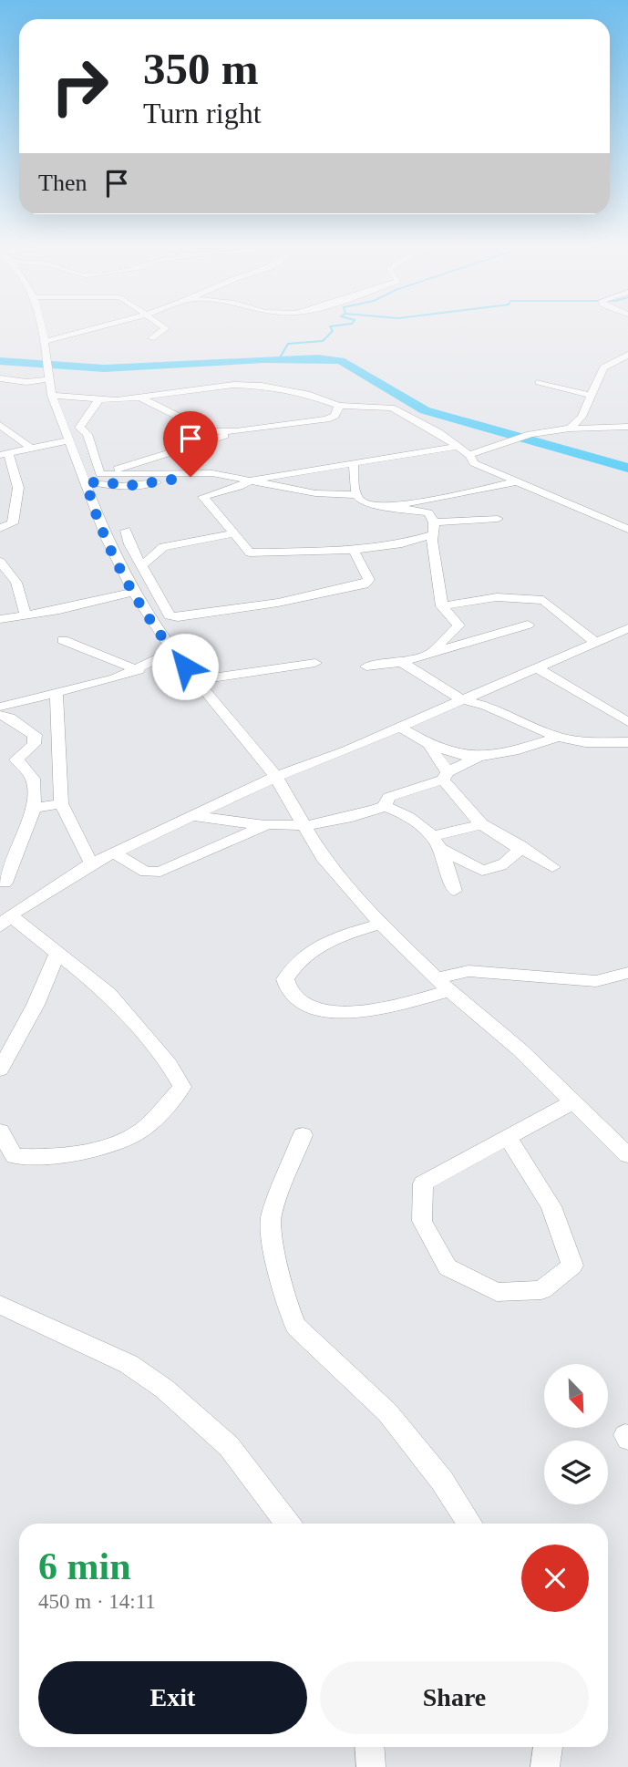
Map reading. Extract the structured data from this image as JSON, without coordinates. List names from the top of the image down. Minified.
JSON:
{"north":"bottom right","page":{"turn":["350 m","Turn right"],"then":"Then","heading":["6 min","450 m · 14:11"],"buttons":["Exit","Share"]}}
